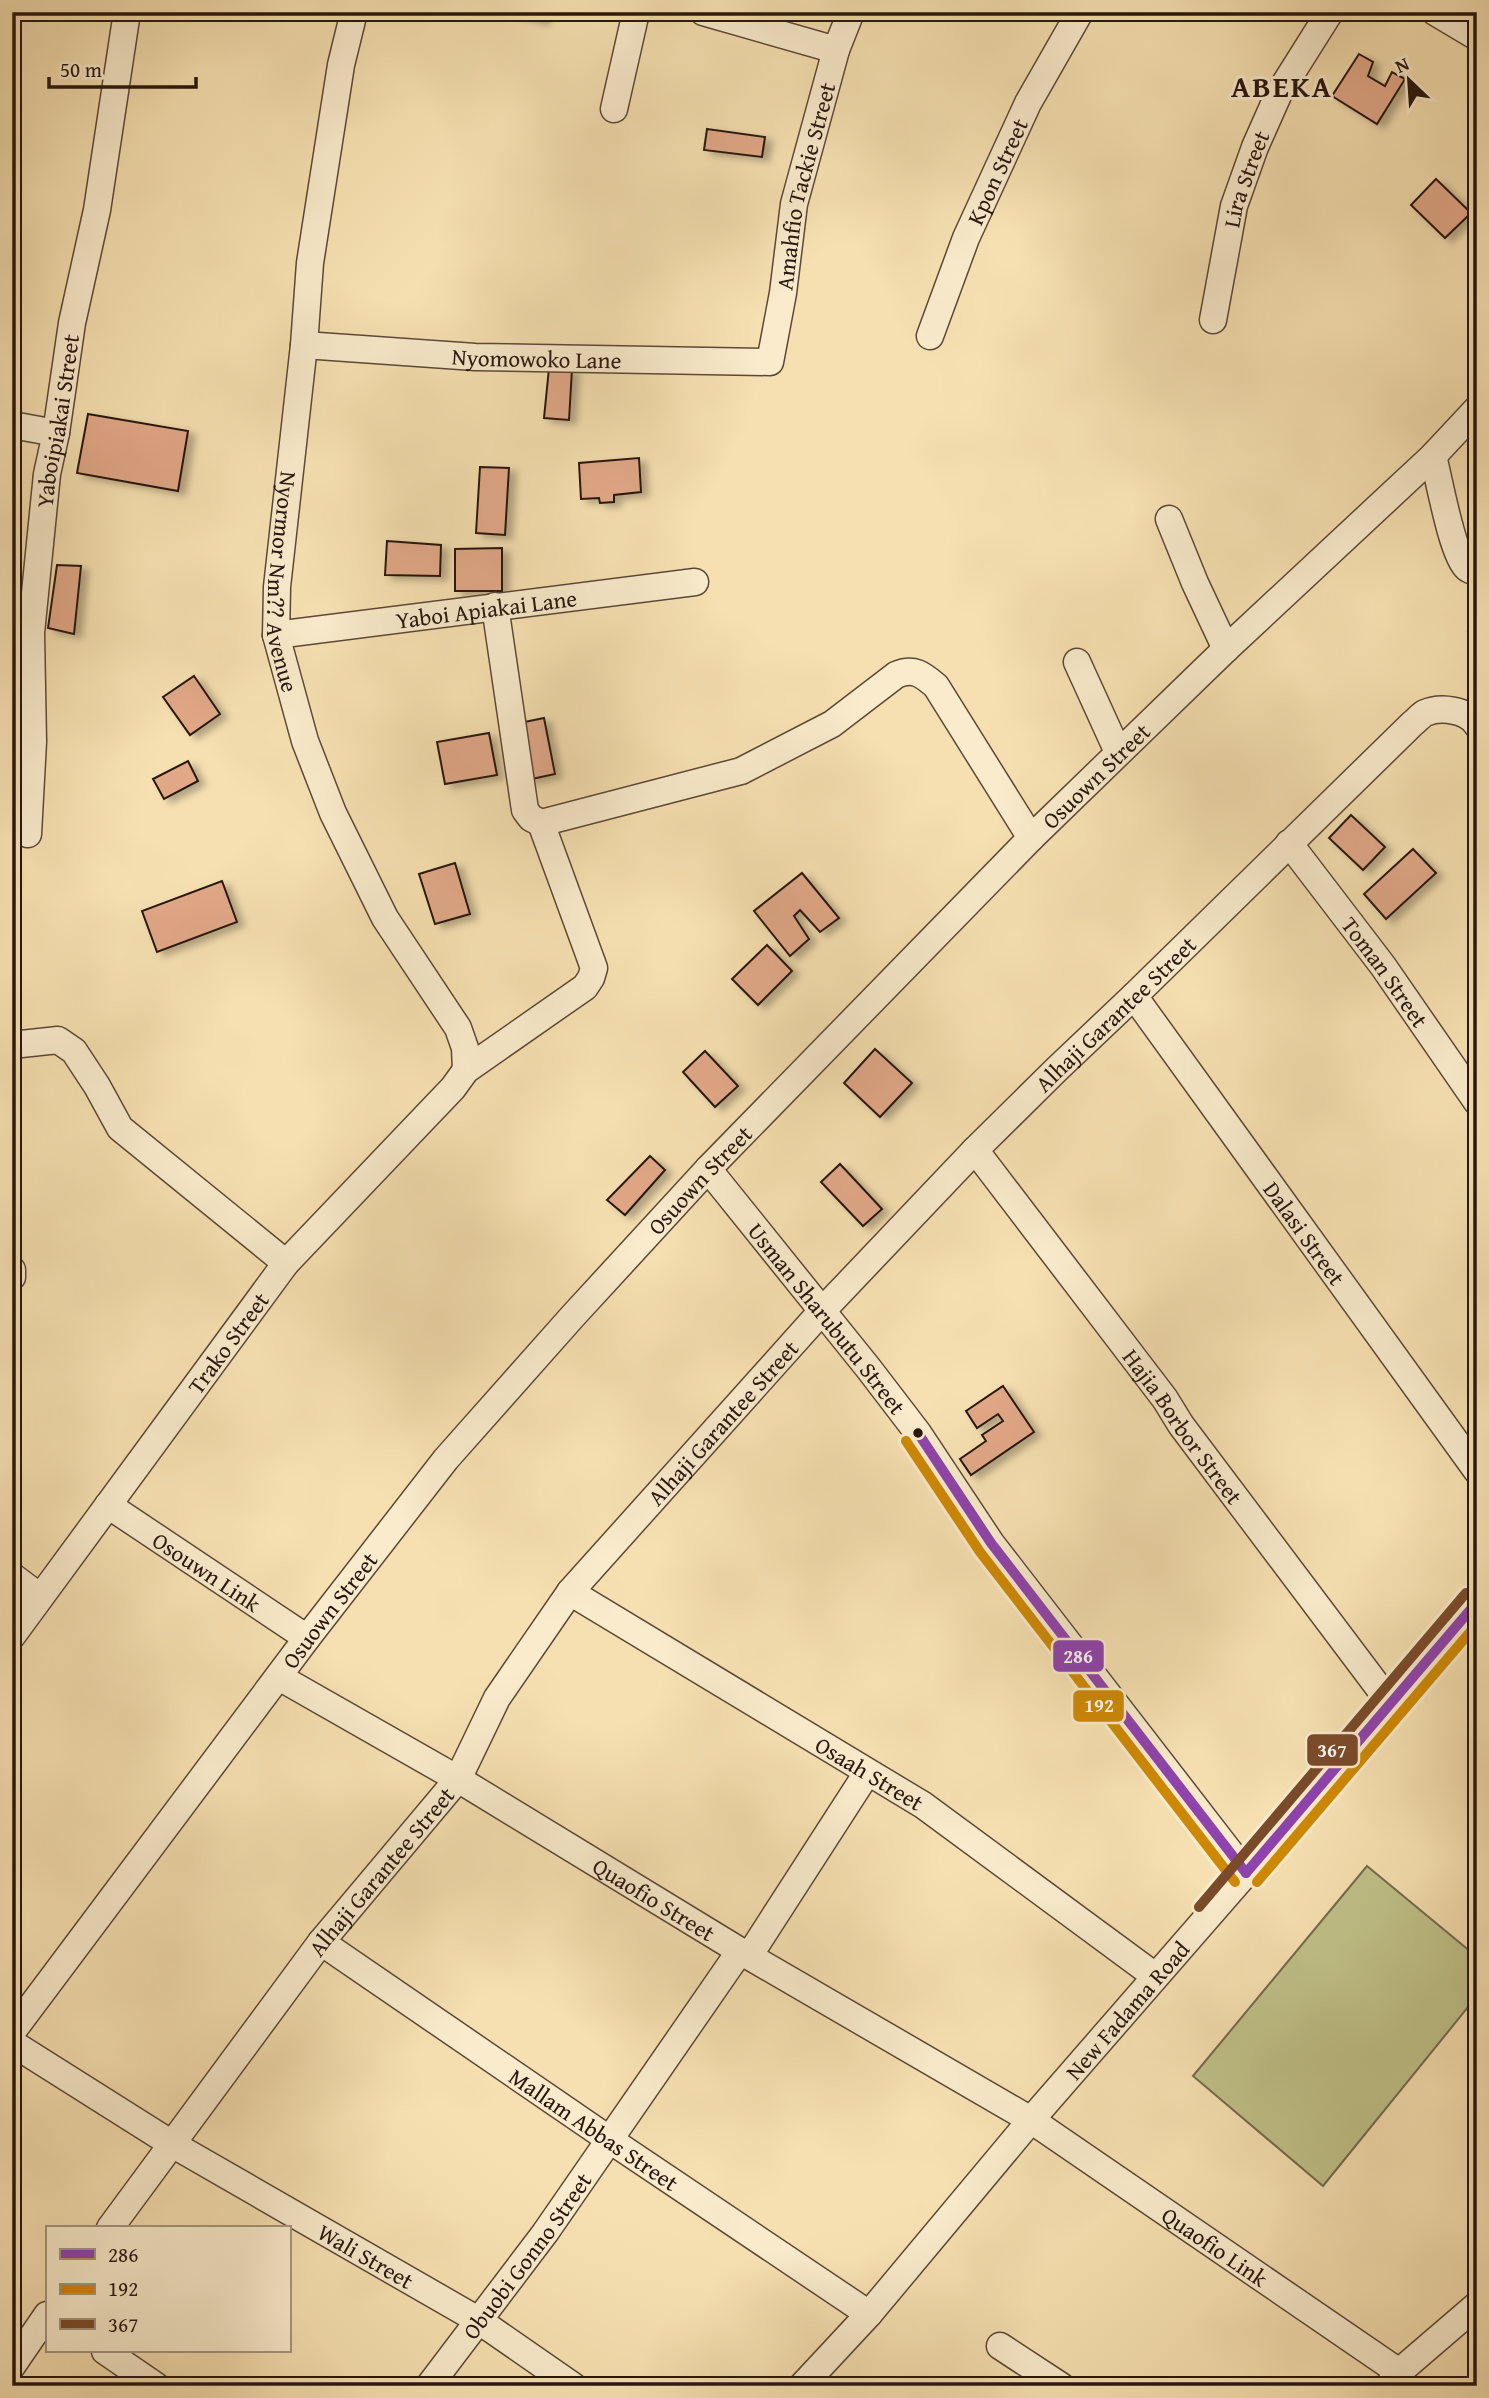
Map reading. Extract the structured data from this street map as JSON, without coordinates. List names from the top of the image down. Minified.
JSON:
{"streets":{"street":["Kpon Street","Lira Street","Amahfio Tackie Street","Nyomowoko Lane","Yaboipiakai Street","Nyormor Nm?? Avenue","Yaboi Apiakai Lane","Osuown Street","Toman Street","Alhaji Garantee Street","Dalasi Street","Usman Sharubutu Street","Trako Street","Hajia Borbor Street","Osouwn Link","Osaah Street","Quaofio Street","New Fadama Road","Mallam Abbas Street","Quaofio Link","Wali Street","Obuobi Gonno Street"]},"crossings":[["Amahfio Tackie Street","Nyomowoko Lane"],["Nyomowoko Lane","Nyormor Nm?? Avenue"],["Nyormor Nm?? Avenue","Yaboi Apiakai Lane"],["Nyormor Nm?? Avenue","Trako Street"],["Osuown Street","Usman Sharubutu Street"],["Osuown Street","Osouwn Link"],["Osuown Street","Quaofio Street"],["Toman Street","Alhaji Garantee Street"],["Alhaji Garantee Street","Dalasi Street"],["Alhaji Garantee Street","Usman Sharubutu Street"],["Alhaji Garantee Street","Hajia Borbor Street"],["Alhaji Garantee Street","Osaah Street"],["Alhaji Garantee Street","Quaofio Street"],["Alhaji Garantee Street","Mallam Abbas Street"],["Alhaji Garantee Street","Wali Street"],["Usman Sharubutu Street","New Fadama Road"],["Trako Street","Osouwn Link"],["Hajia Borbor Street","New Fadama Road"],["Osaah Street","New Fadama Road"],["Osaah Street","Obuobi Gonno Street"],["Quaofio Street","New Fadama Road"],["Quaofio Street","Quaofio Link"],["Quaofio Street","Obuobi Gonno Street"],["New Fadama Road","Mallam Abbas Street"],["New Fadama Road","Quaofio Link"],["Mallam Abbas Street","Obuobi Gonno Street"],["Wali Street","Obuobi Gonno Street"]],"districts":["ABEKA"],"lines":["transit line 286","transit line 192","transit line 367"],"legend":["286","192","367"],"scale_bar":"50 m","north":"top left"}
